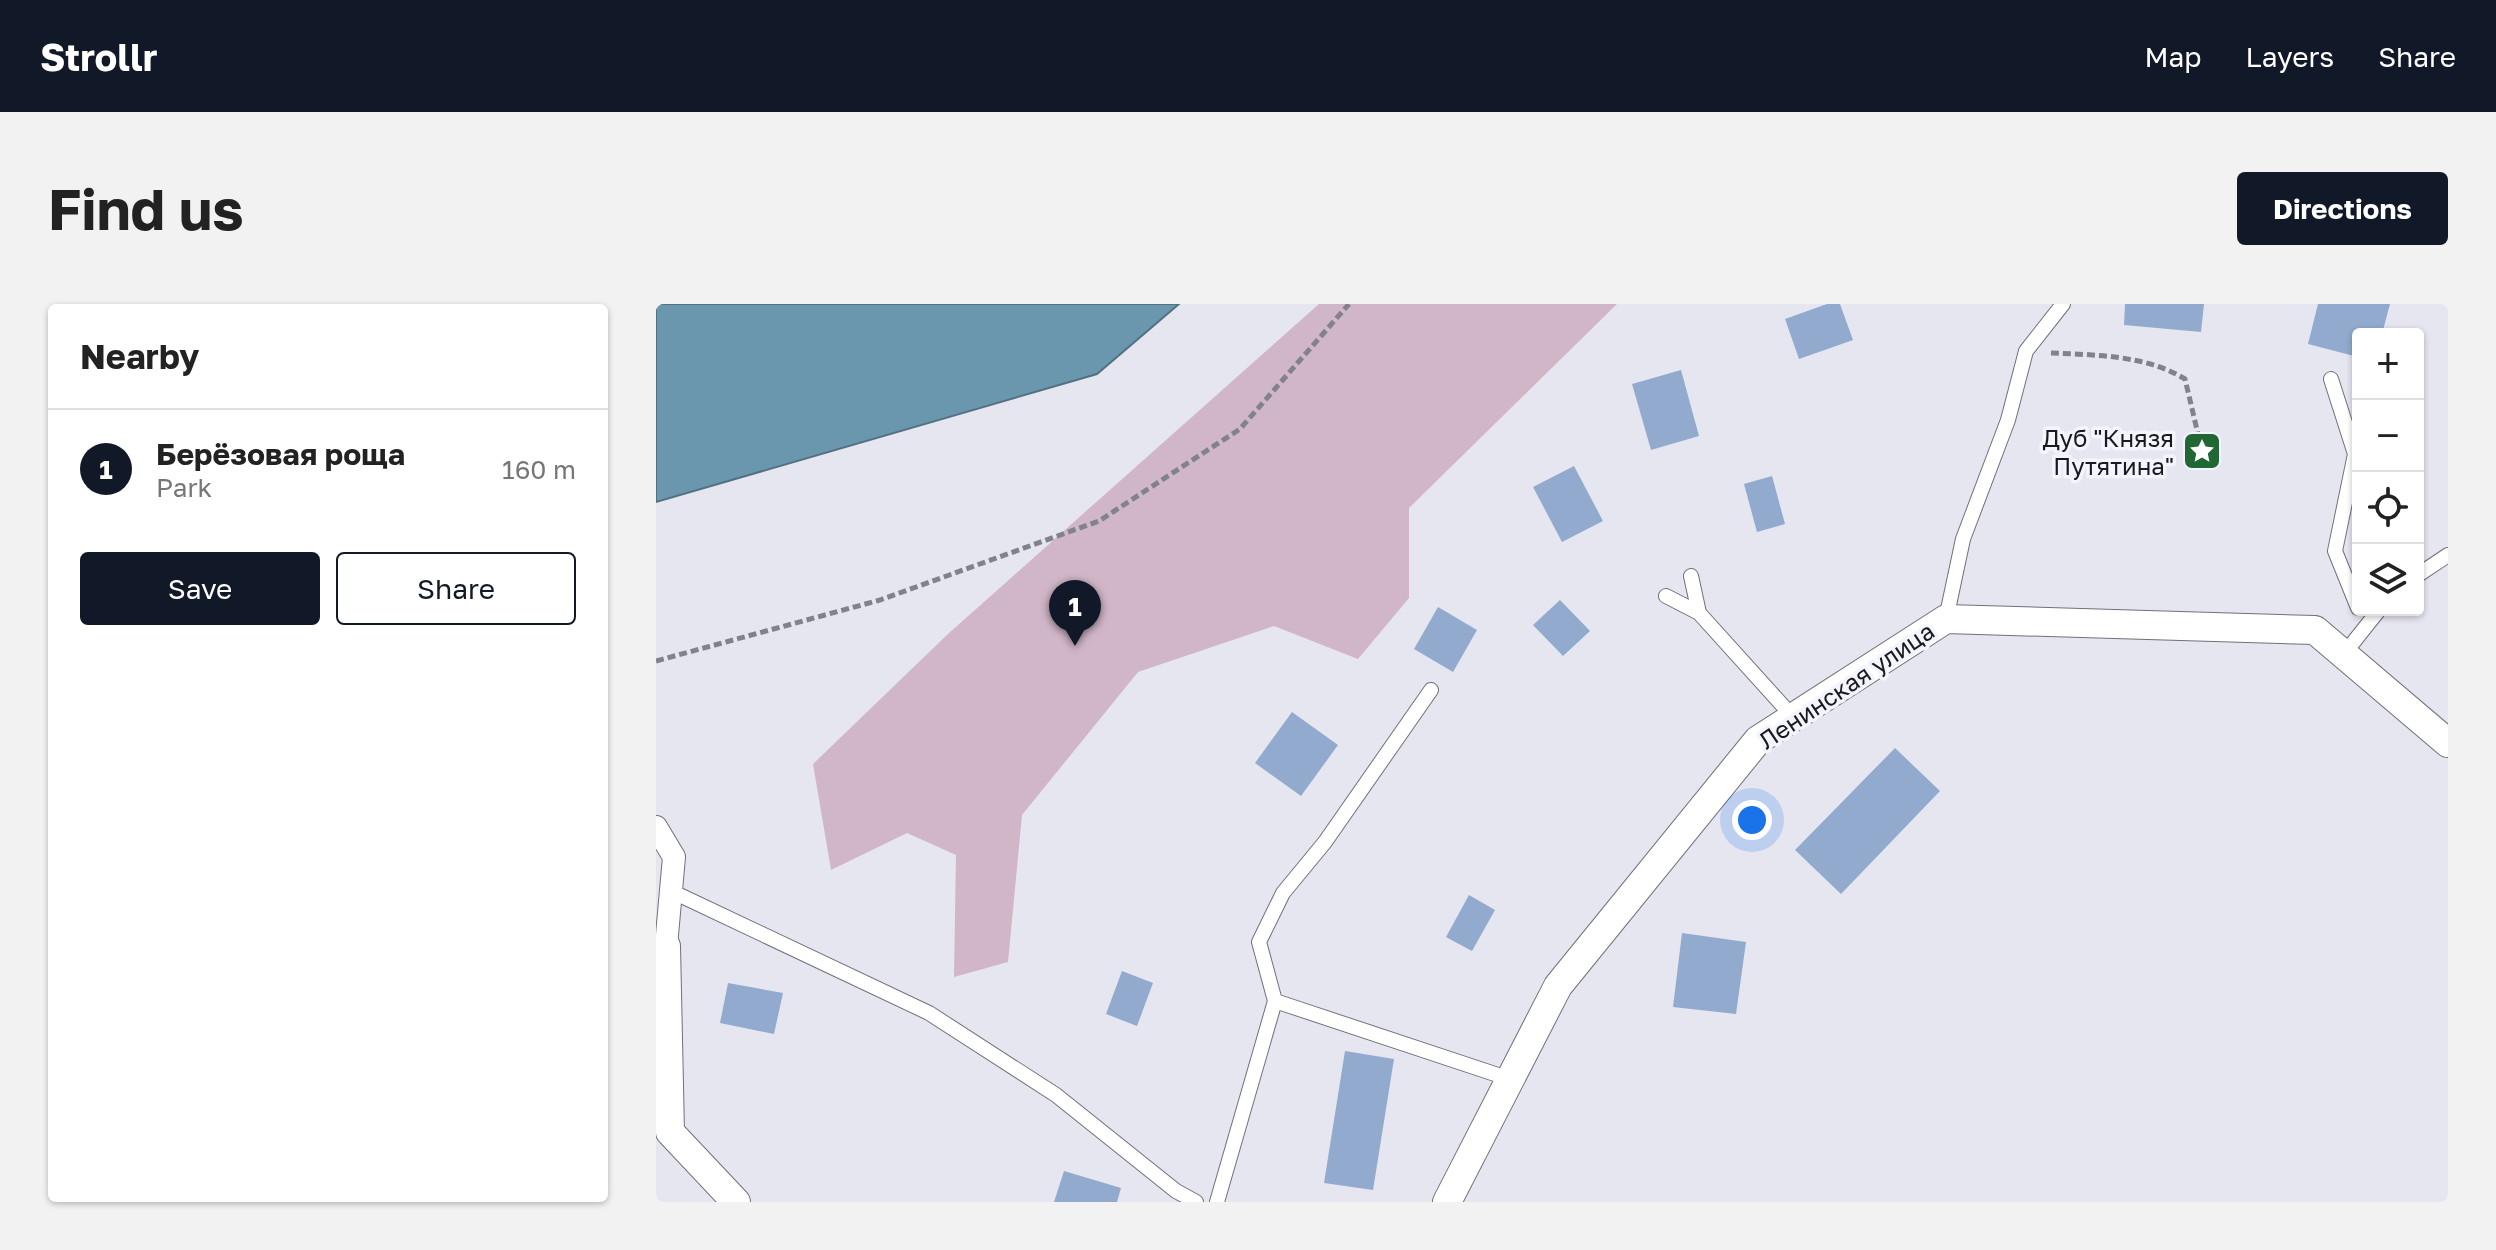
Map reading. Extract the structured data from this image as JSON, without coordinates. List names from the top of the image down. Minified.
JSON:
{"streets":{"street":["Ленинская улица"]},"places":{"place":["Дуб \"Князя Путятина\""]},"page":{"header":"Strollr","nav":["Map","Layers","Share"],"buttons":["Directions",["Save","Share"]],"title":"Find us","heading":"Nearby","map_buttons":["+","−"],"list":[{"mark":"1","name":"Берёзовая роща","note":"Park","value":"160 m"}],"pins":"1"}}
